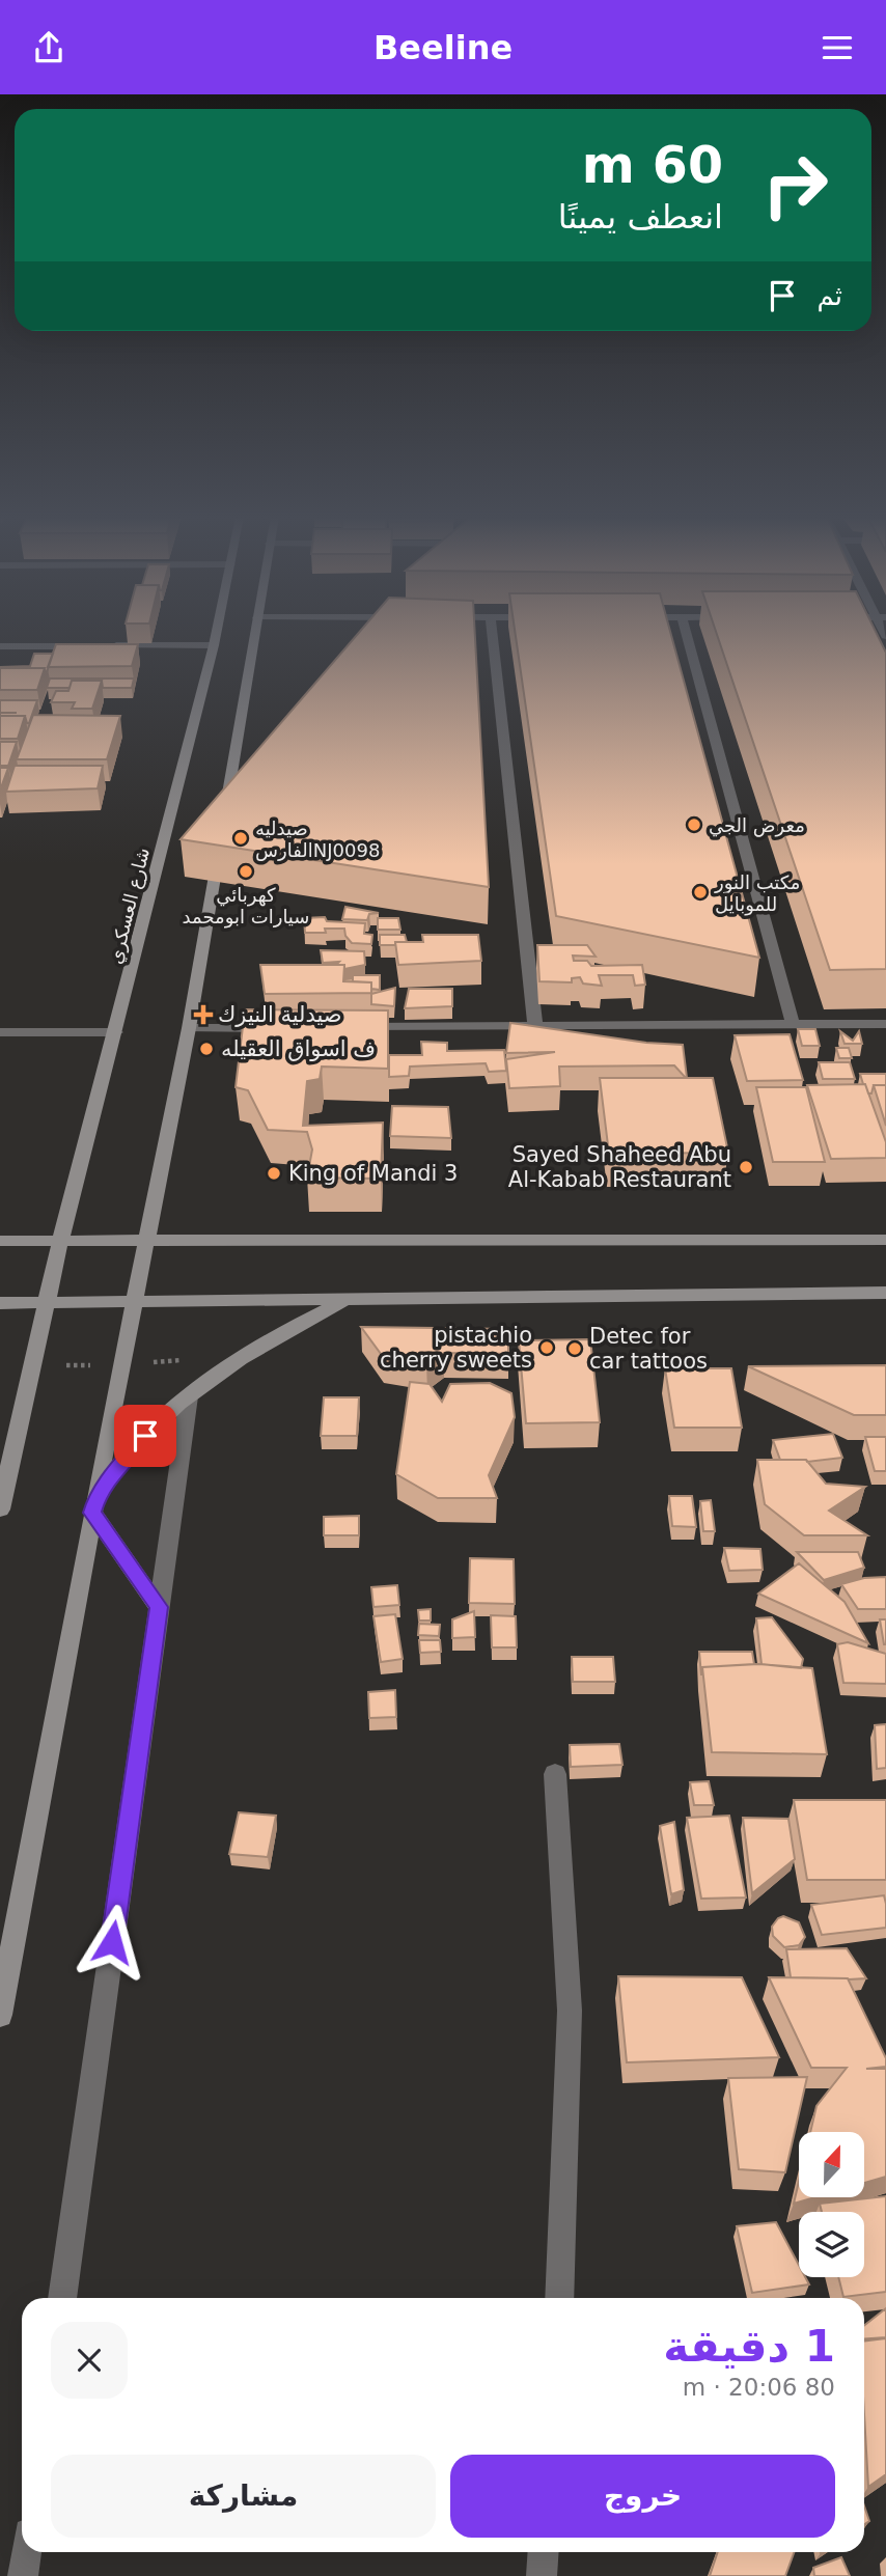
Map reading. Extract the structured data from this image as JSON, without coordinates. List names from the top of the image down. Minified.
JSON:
{"streets":{"main road":["شارع العسكري"]},"places":{"other":["معرض الجي","صيدليه الفارسNJ0098","كهربائي سيارات ابومحمد","مكتب النور للموبايل","ف اسواق العقيله","Sayed Shaheed Abu Al-Kabab Restaurant","King of Mandi 3","pistachio cherry sweets","Detec for car tattoos"],"health":["صيدلية النيزك"]},"north":"top","page":{"header":"Beeline","turn":["60 m","انعطف يمينًا"],"then":"ثم","heading":["1 دقيقة","80 m · 20:06"],"buttons":["خروج","مشاركة"]}}
